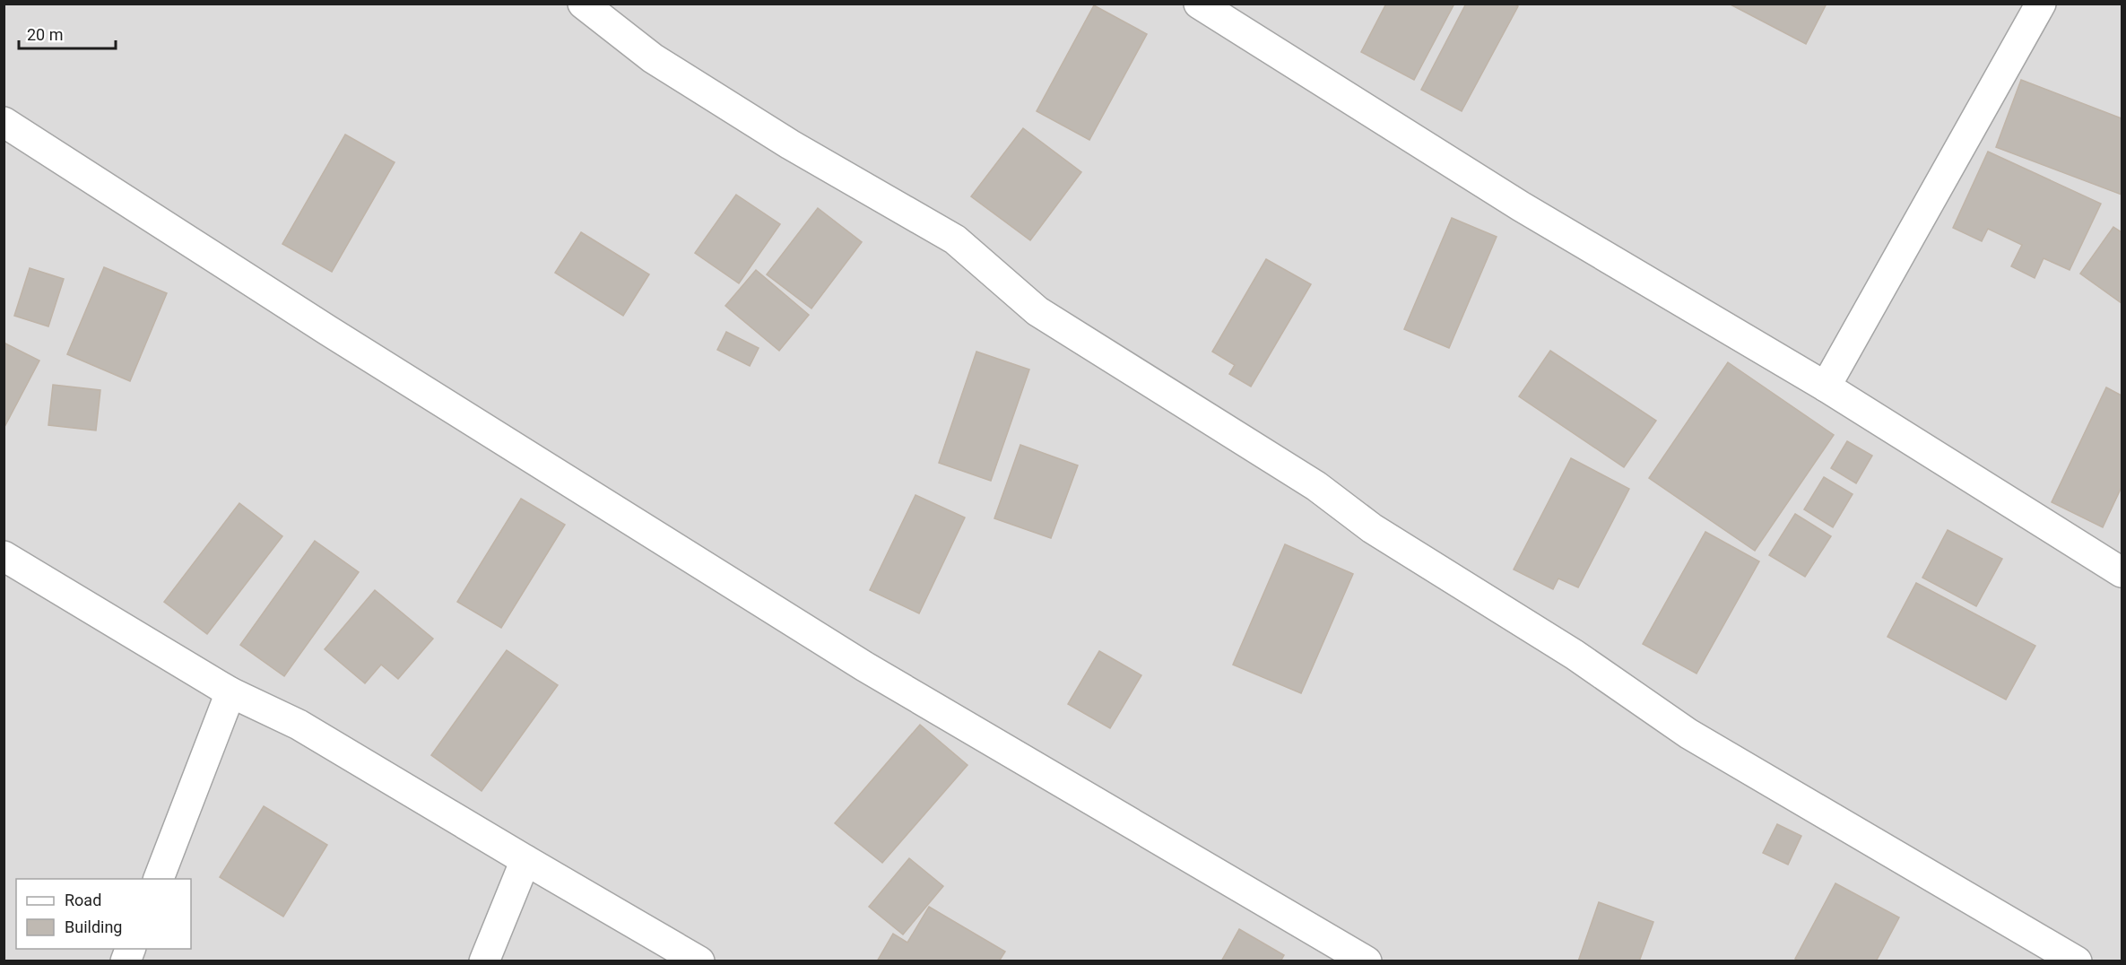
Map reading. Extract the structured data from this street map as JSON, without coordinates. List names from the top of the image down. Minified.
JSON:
{"legend":["Road","Building"],"scale_bar":"20 m"}
